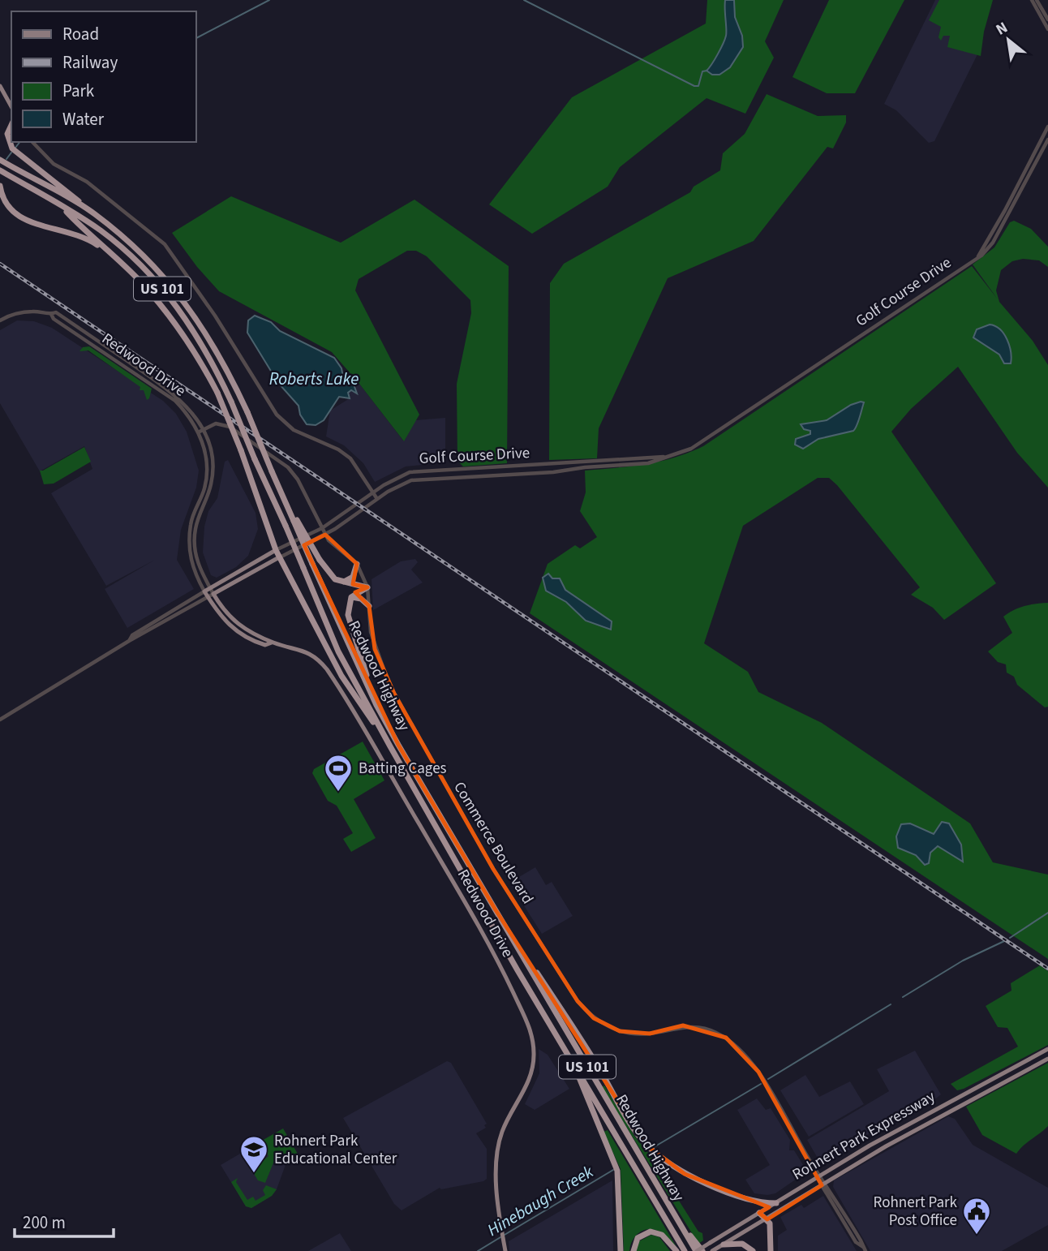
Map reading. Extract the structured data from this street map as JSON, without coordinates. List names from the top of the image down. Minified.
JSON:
{"streets":{"highway":["US 101","Redwood Highway"],"main road":["Golf Course Drive","Redwood Drive","Rohnert Park Expressway"],"street":["Commerce Boulevard"]},"crossings":[["Golf Course Drive","Redwood Drive"],["Golf Course Drive","Commerce Boulevard"],["Redwood Drive","Commerce Boulevard"],["Redwood Highway","Rohnert Park Expressway"],["Commerce Boulevard","Rohnert Park Expressway"]],"water":["Roberts Lake","Hinebaugh Creek"],"places":{"sports":["Batting Cages"],"school or university":["Rohnert Park Educational Center"],"public building":["Rohnert Park Post Office"]},"legend":["Road","Railway","Park","Water"],"scale_bar":"200 m","north":"top left"}
